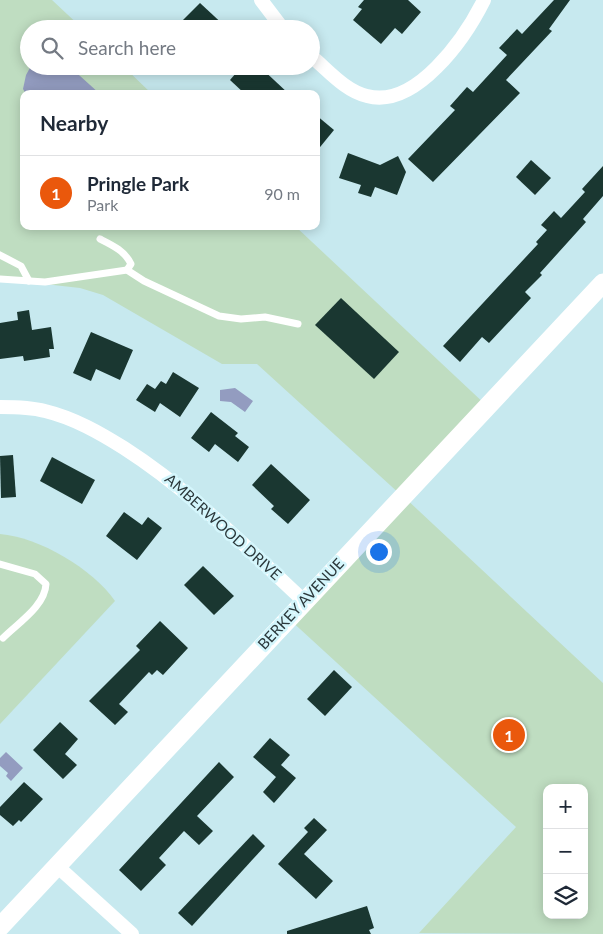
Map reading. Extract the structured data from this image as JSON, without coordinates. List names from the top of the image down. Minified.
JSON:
{"streets":{"street":["AMBERWOOD DRIVE","BERKEY AVENUE"]},"crossings":[["AMBERWOOD DRIVE","BERKEY AVENUE"]],"page":{"search":"Search here","heading":"Nearby","list":[{"mark":"1","name":"Pringle Park","note":"Park","value":"90 m"}],"pins":"1","map_buttons":["+","−"]}}
